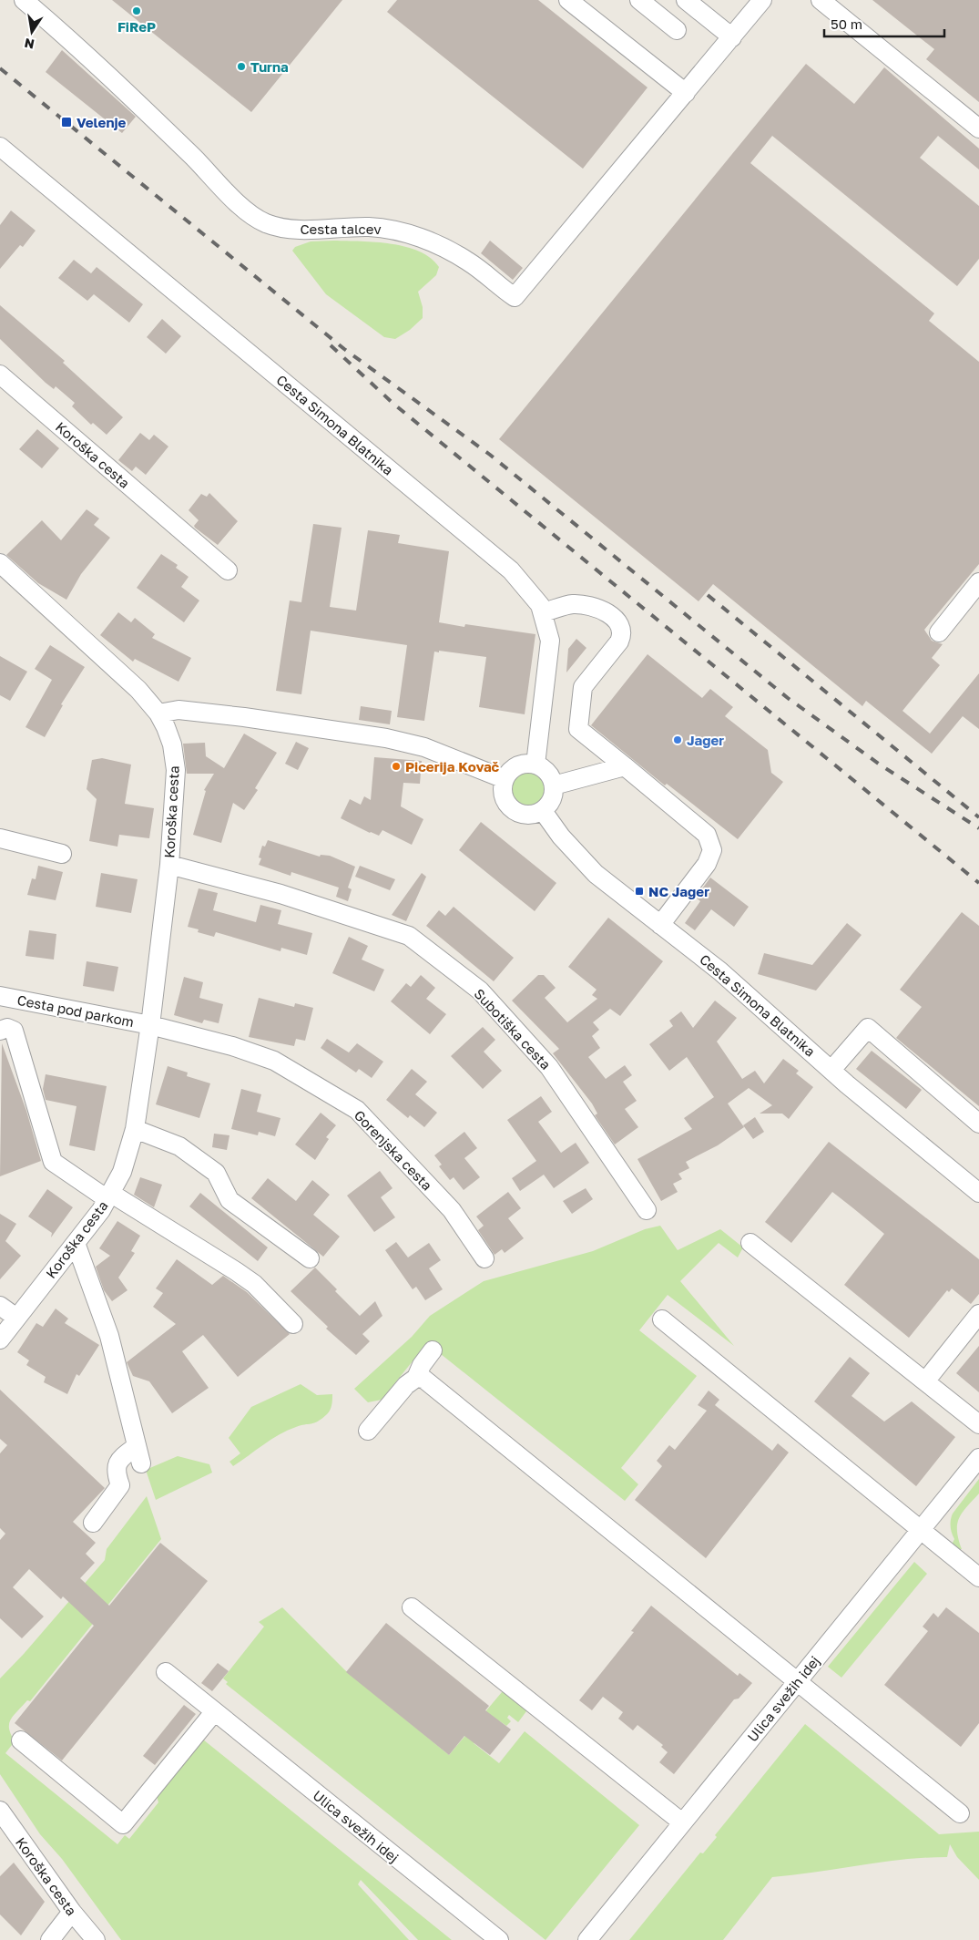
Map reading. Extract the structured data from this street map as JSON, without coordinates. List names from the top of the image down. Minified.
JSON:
{"streets":{"street":["Cesta talcev","Cesta Simona Blatnika","Koroška cesta","Cesta pod parkom","Subotiška cesta","Gorenjska cesta","Ulica svežih idej"]},"crossings":[["Koroška cesta","Cesta pod parkom"],["Koroška cesta","Subotiška cesta"],["Koroška cesta","Gorenjska cesta"],["Cesta pod parkom","Gorenjska cesta"]],"places":{"other":["FiReP","Turna","Jager","Picerija Kovač"],"transit":["Velenje","NC Jager"]},"scale_bar":"50 m","north":"bottom"}
